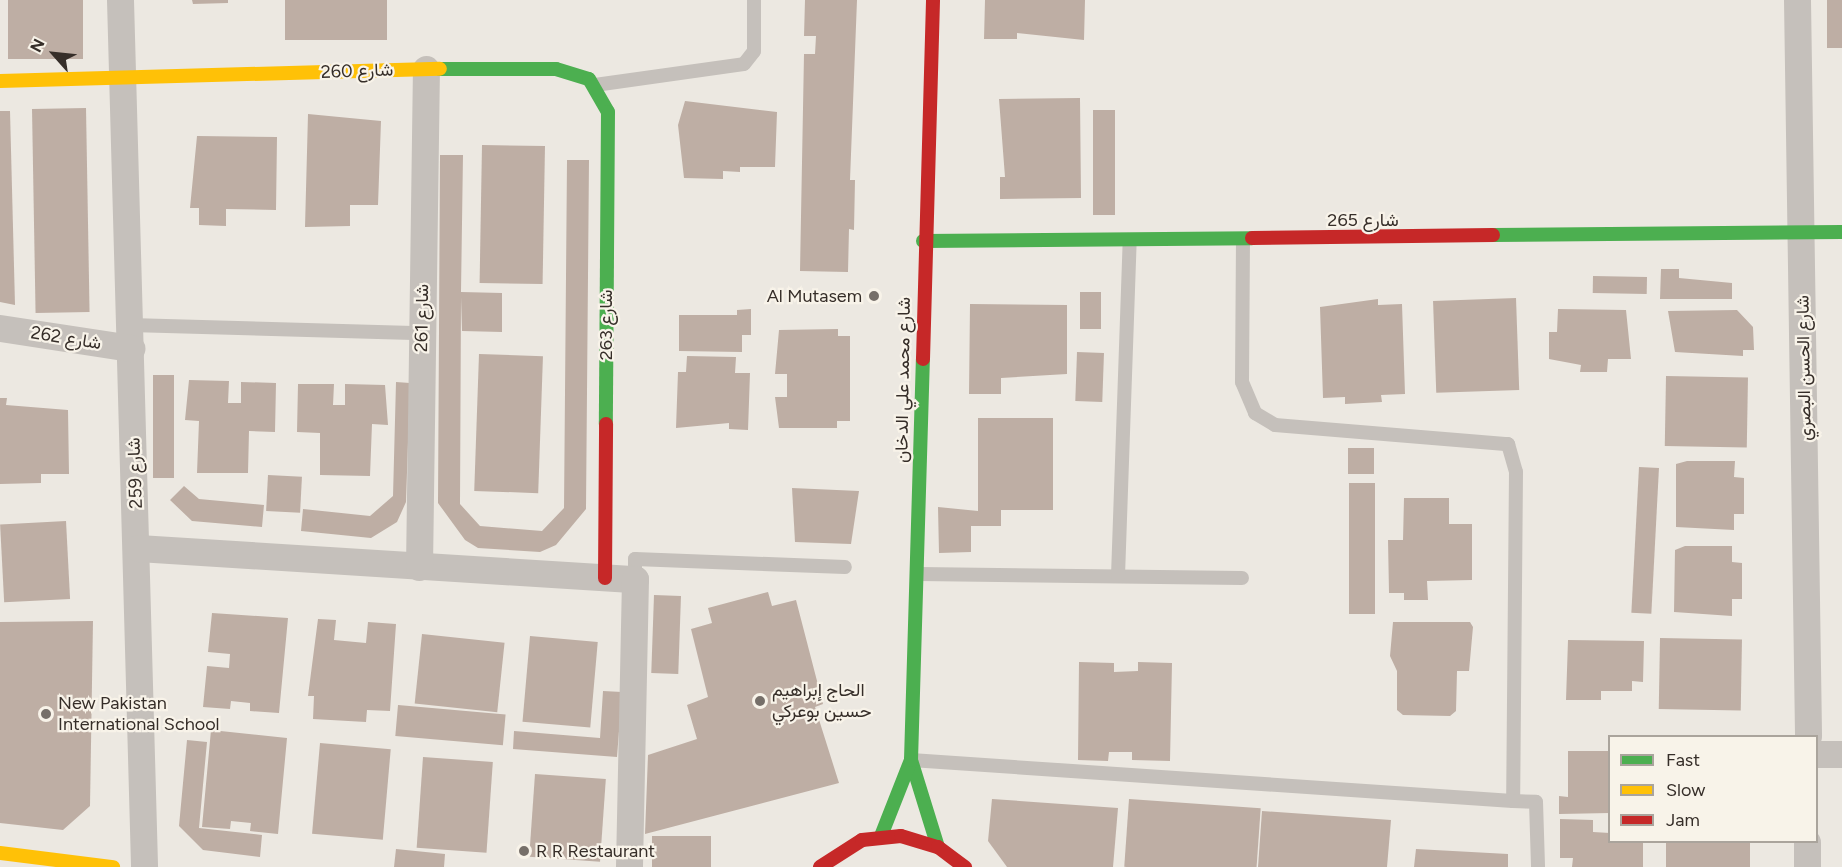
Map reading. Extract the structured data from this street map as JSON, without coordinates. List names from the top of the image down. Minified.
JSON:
{"streets":{"street":["شارع 260","شارع 265","شارع 261","شارع 263","شارع 262","شارع الحسن البصري","شارع محمد علي الدخان","شارع 259"]},"crossings":[["شارع 260","شارع 261"],["شارع 260","شارع 263"],["شارع 260","شارع 259"],["شارع 265","شارع الحسن البصري"],["شارع 265","شارع محمد علي الدخان"],["شارع 262","شارع 259"]],"places":["Al Mutasem","الحاج إبراهيم حسين بوعركي","New Pakistan International School","R R Restaurant"],"legend":["Fast","Slow","Jam"],"north":"top left"}
